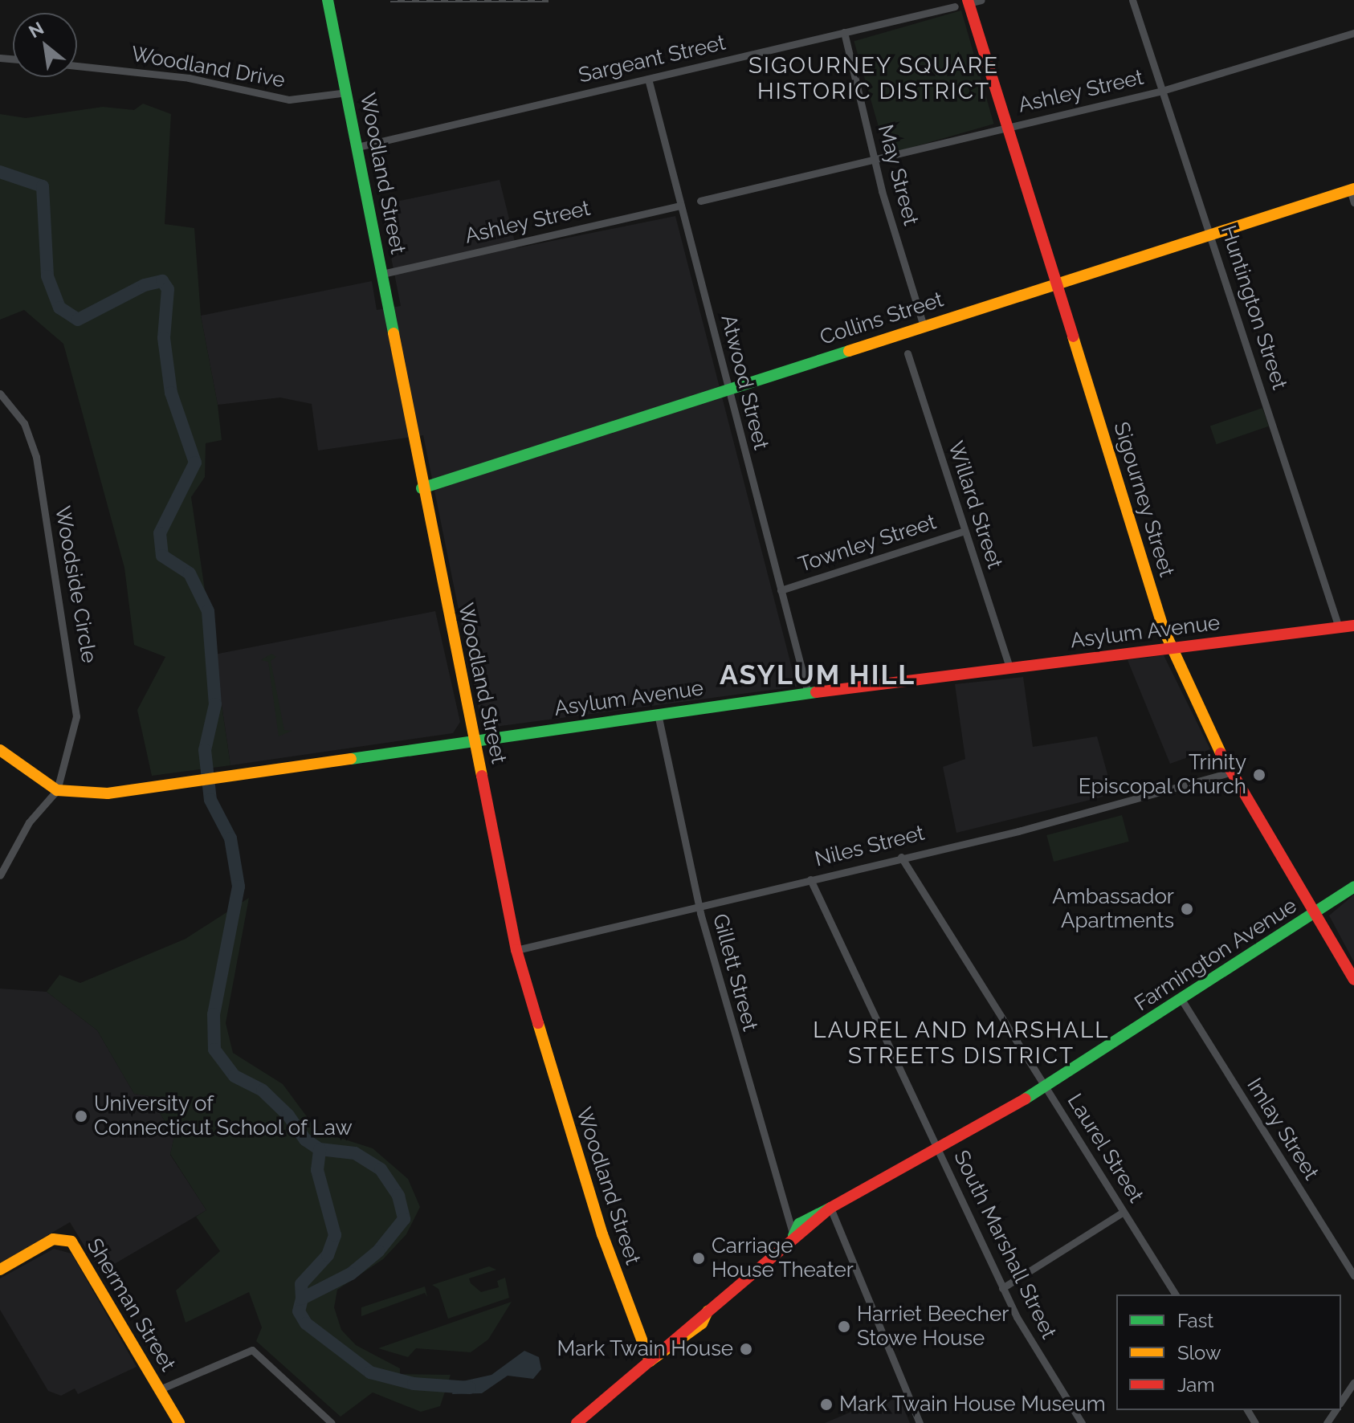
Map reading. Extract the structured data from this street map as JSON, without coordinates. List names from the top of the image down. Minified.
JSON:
{"streets":{"main road":["Woodland Street","Collins Street","Sigourney Street","Asylum Avenue","Farmington Avenue","Sherman Street"],"street":["Sargeant Street","Woodland Drive","Ashley Street","May Street","Huntington Street","Atwood Street","Willard Street","Townley Street","Woodside Circle","Niles Street","Gillett Street","Imlay Street","Laurel Street","South Marshall Street"]},"crossings":[["Sargeant Street","Woodland Street"],["Sargeant Street","May Street"],["Sargeant Street","Atwood Street"],["Woodland Drive","Woodland Street"],["Ashley Street","Woodland Street"],["Ashley Street","May Street"],["Ashley Street","Huntington Street"],["Ashley Street","Atwood Street"],["Ashley Street","Sigourney Street"],["Woodland Street","Collins Street"],["Woodland Street","Asylum Avenue"],["Woodland Street","Niles Street"],["Woodland Street","Farmington Avenue"],["May Street","Collins Street"],["Huntington Street","Collins Street"],["Huntington Street","Asylum Avenue"],["Collins Street","Atwood Street"],["Collins Street","Sigourney Street"],["Atwood Street","Townley Street"],["Atwood Street","Asylum Avenue"],["Sigourney Street","Asylum Avenue"],["Sigourney Street","Niles Street"],["Sigourney Street","Farmington Avenue"],["Willard Street","Townley Street"],["Willard Street","Asylum Avenue"],["Woodside Circle","Asylum Avenue"],["Asylum Avenue","Gillett Street"],["Niles Street","Gillett Street"],["Niles Street","Laurel Street"],["Niles Street","South Marshall Street"],["Farmington Avenue","Gillett Street"],["Farmington Avenue","Imlay Street"],["Farmington Avenue","Laurel Street"],["Farmington Avenue","South Marshall Street"]],"districts":["SIGOURNEY SQUARE HISTORIC DISTRICT","ASYLUM HILL","LAUREL AND MARSHALL STREETS DISTRICT"],"places":["Trinity Episcopal Church","Ambassador Apartments","University of Connecticut School of Law","Carriage House Theater","Harriet Beecher Stowe House","Mark Twain House","Mark Twain House Museum"],"legend":["Fast","Slow","Jam"],"north":"top left"}
